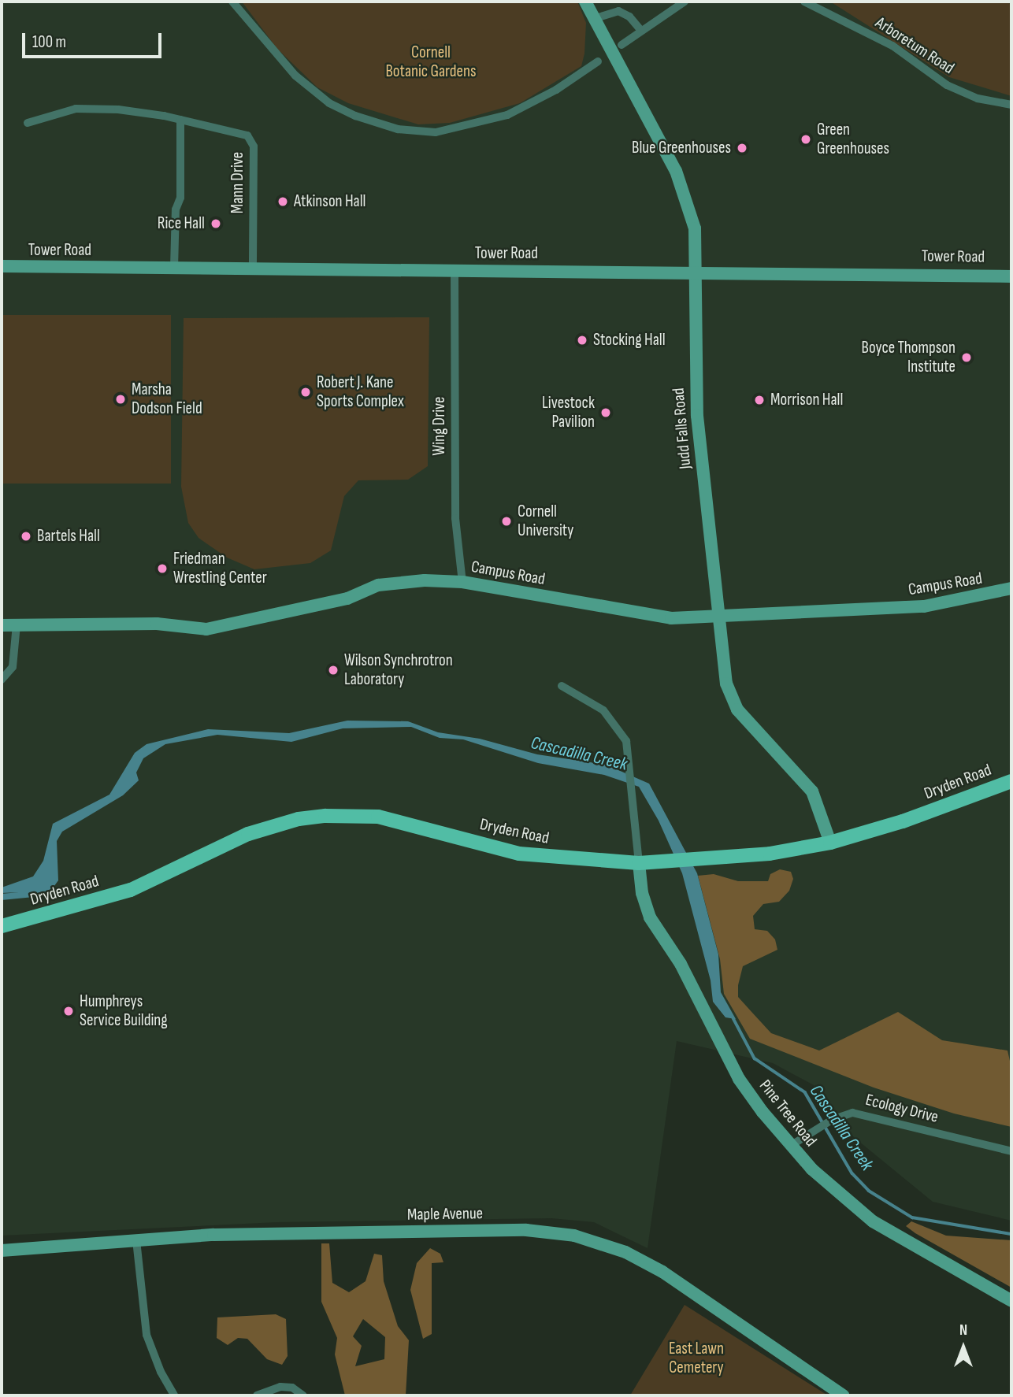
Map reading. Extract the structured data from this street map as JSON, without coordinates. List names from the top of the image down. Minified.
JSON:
{"streets":{"main road":["Dryden Road"],"street":["Arboretum Road","Mann Drive","Tower Road","Wing Drive","Judd Falls Road","Campus Road","Ecology Drive","Pine Tree Road","Maple Avenue"]},"crossings":[["Mann Drive","Tower Road"],["Tower Road","Wing Drive"],["Tower Road","Judd Falls Road"],["Wing Drive","Campus Road"],["Judd Falls Road","Campus Road"],["Judd Falls Road","Dryden Road"],["Dryden Road","Pine Tree Road"],["Ecology Drive","Pine Tree Road"]],"water":["Cascadilla Creek"],"parks":["Cornell Botanic Gardens","East Lawn Cemetery"],"places":["Green Greenhouses","Blue Greenhouses","Atkinson Hall","Rice Hall","Stocking Hall","Boyce Thompson Institute","Robert J. Kane Sports Complex","Marsha Dodson Field","Morrison Hall","Livestock Pavilion","Cornell University","Bartels Hall","Friedman Wrestling Center","Wilson Synchrotron Laboratory","Humphreys Service Building"],"scale_bar":"100 m","north":"top"}
